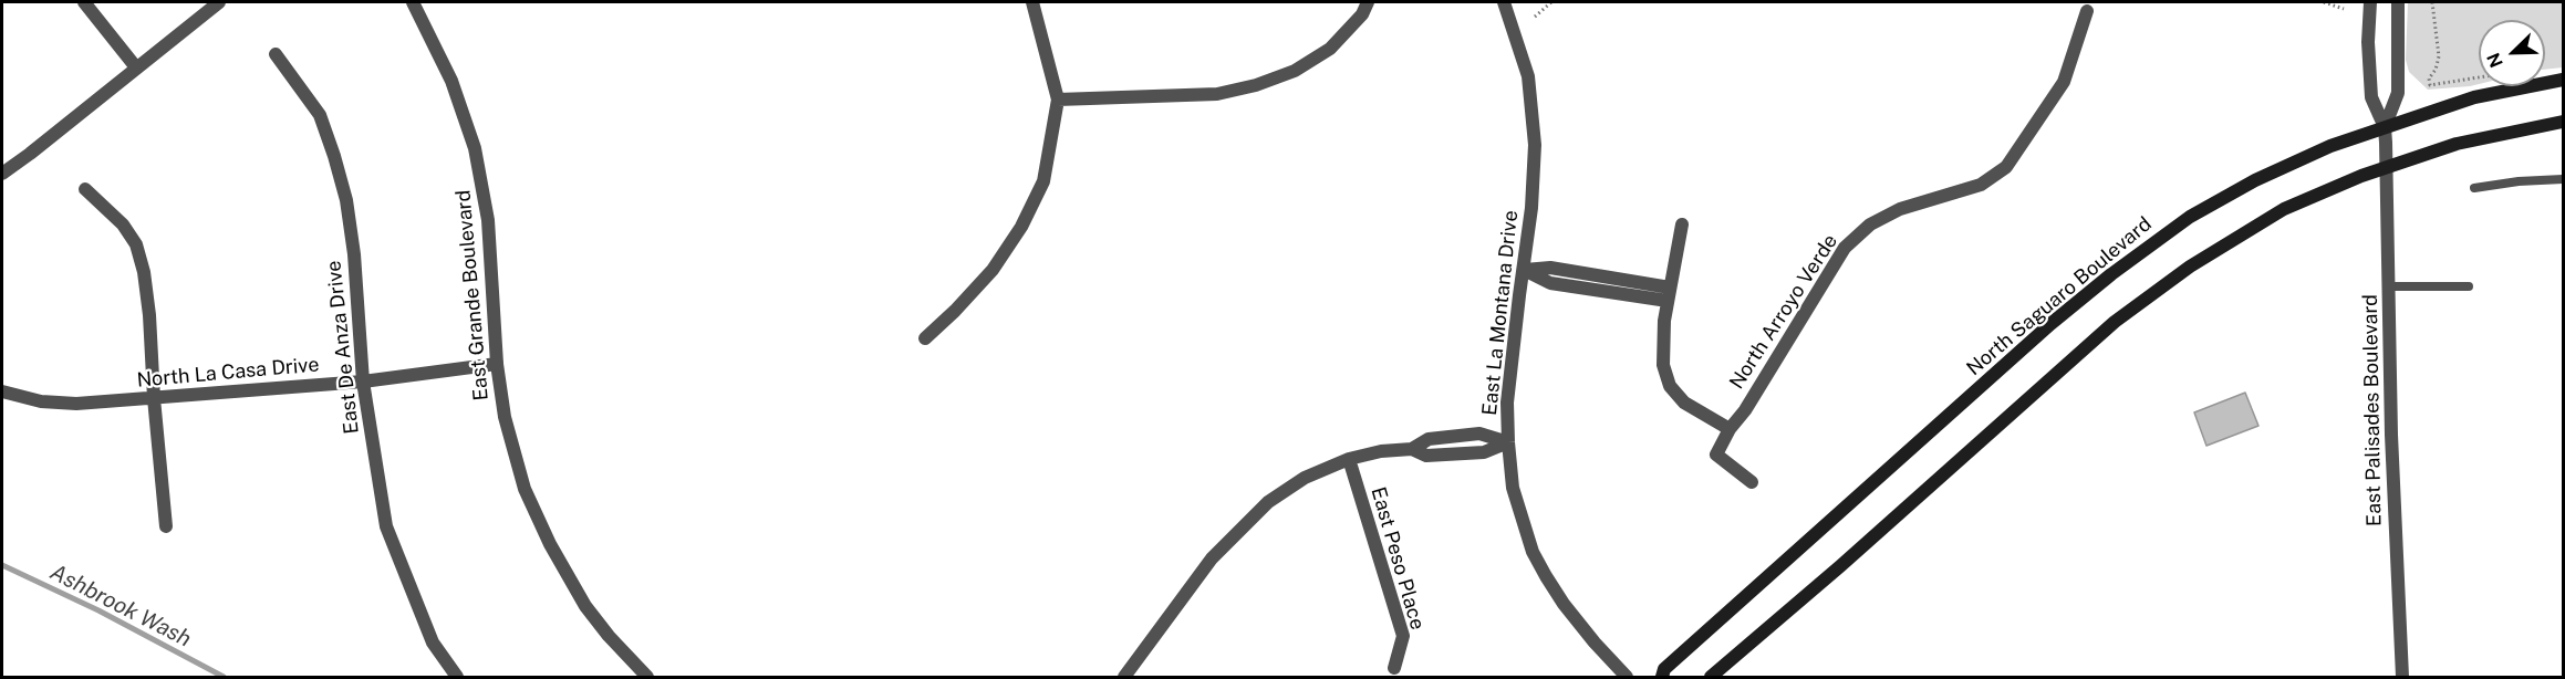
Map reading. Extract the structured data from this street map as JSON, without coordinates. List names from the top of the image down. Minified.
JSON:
{"streets":{"main road":["North Saguaro Boulevard"],"street":["East Grande Boulevard","North Arroyo Verde","East La Montana Drive","East De Anza Drive","North La Casa Drive","East Palisades Boulevard","East Peso Place"]},"crossings":[["East Grande Boulevard","North La Casa Drive"],["North Saguaro Boulevard","East Palisades Boulevard"],["East De Anza Drive","North La Casa Drive"]],"water":["Ashbrook Wash"],"north":"bottom left"}
